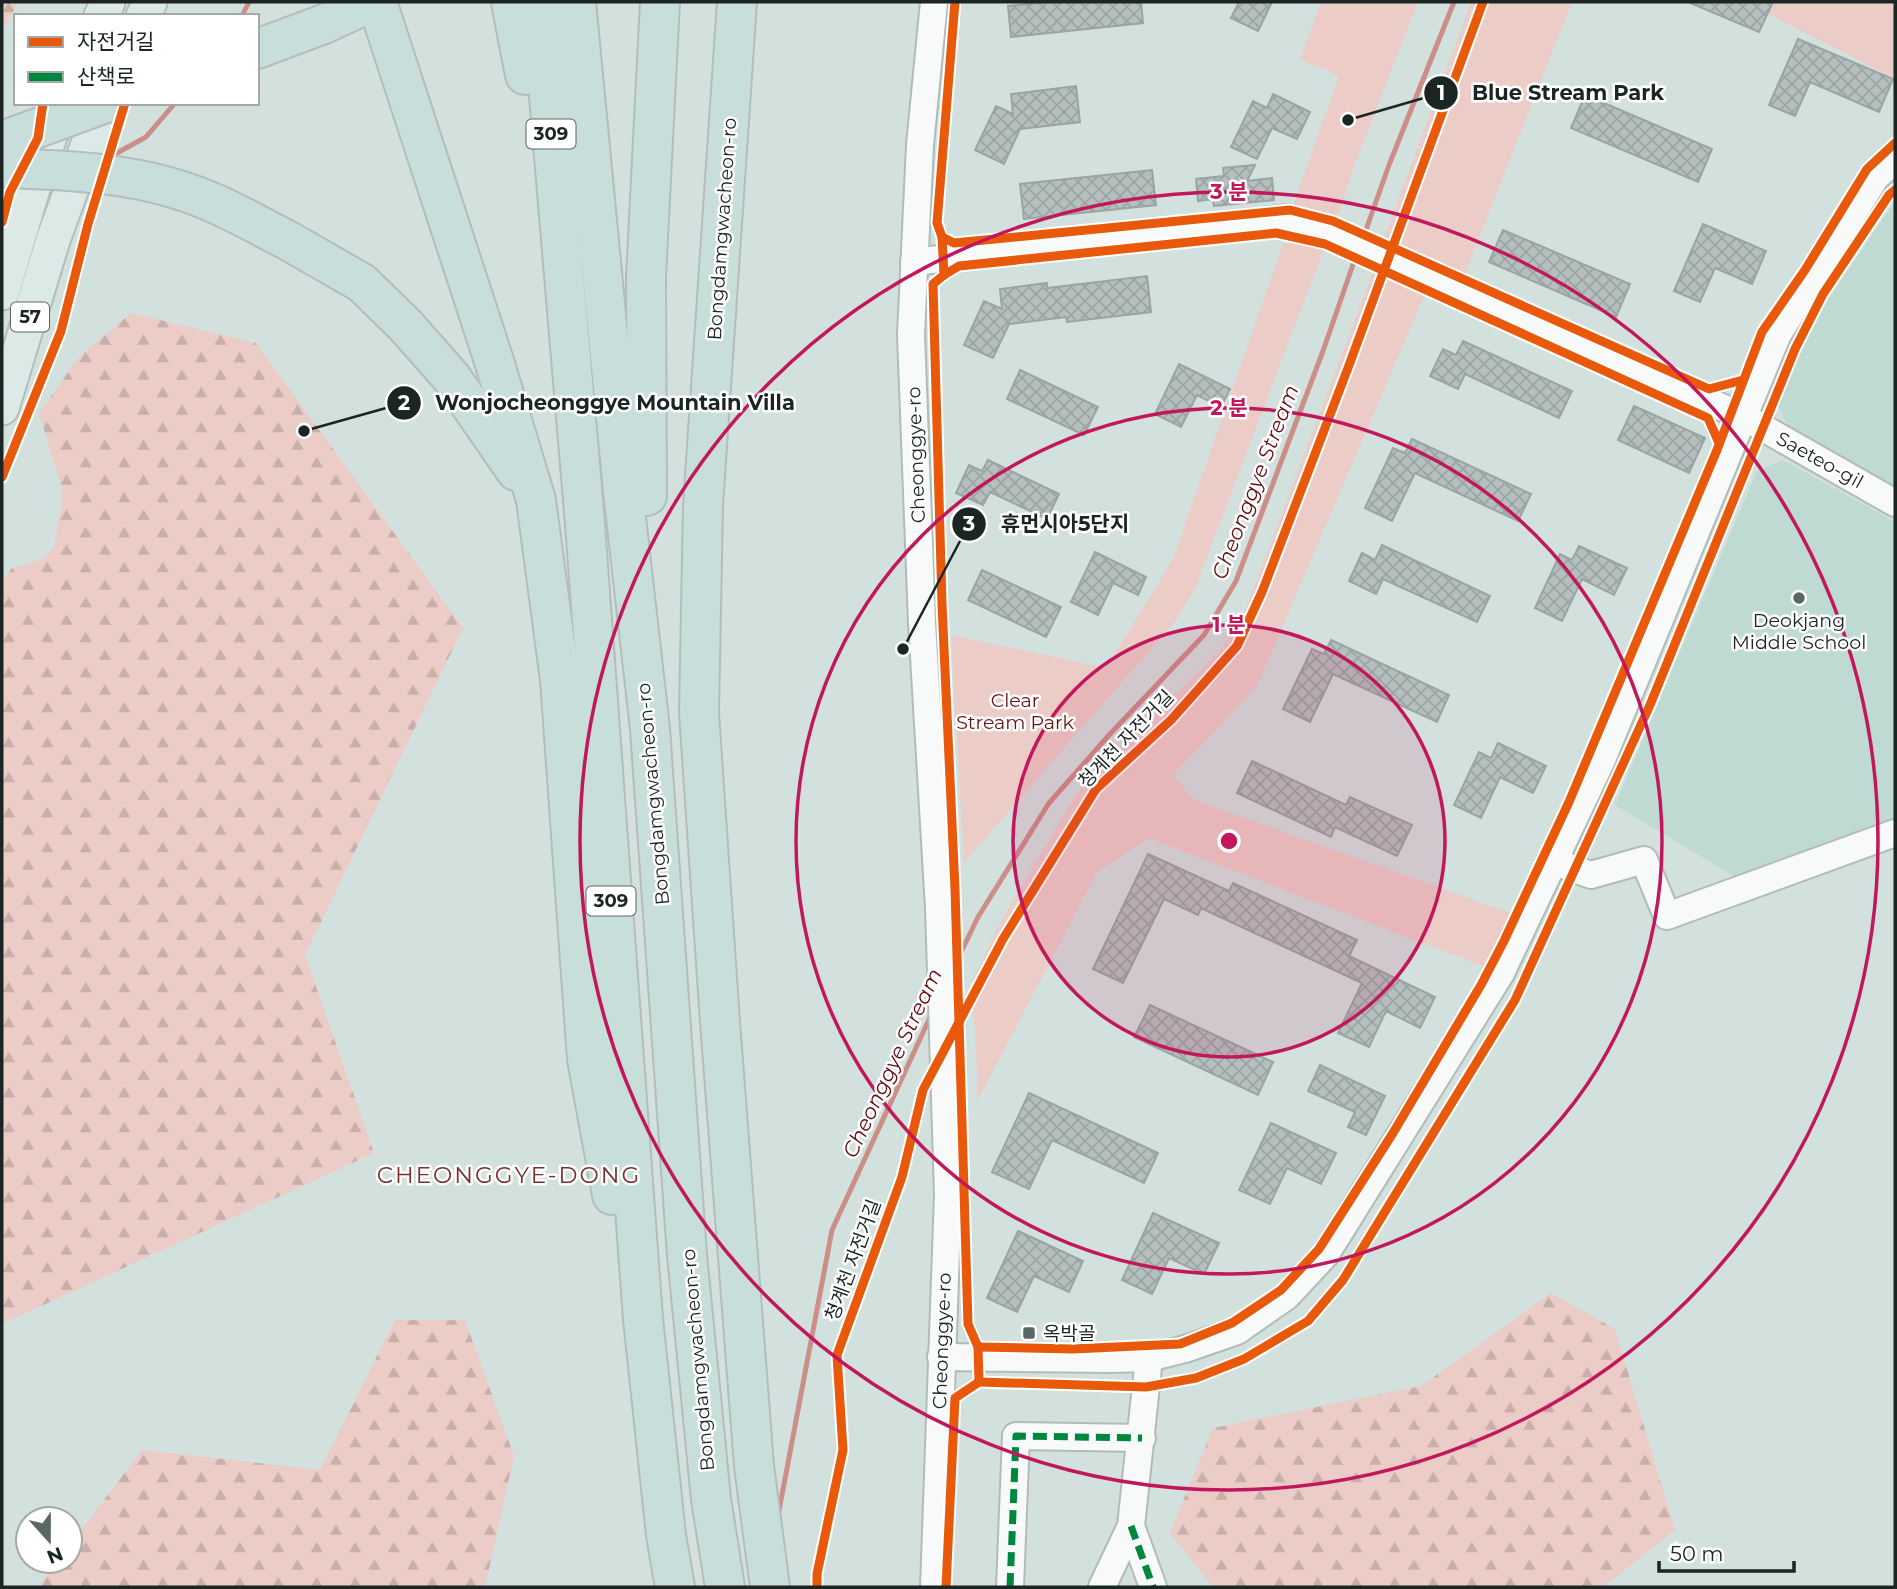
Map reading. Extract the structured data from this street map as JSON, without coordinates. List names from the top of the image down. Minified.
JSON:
{"streets":{"highway":["309","Bongdamgwacheon-ro"],"main road":["57"],"street":["Cheonggye-ro","Saeteo-gil"],"cycle path":["청계천 자전거길"]},"crossings":[["Cheonggye-ro","Saeteo-gil"]],"districts":["CHEONGGYE-DONG"],"water":["Cheonggye Stream"],"parks":["Clear Stream Park"],"places":{"other":["Blue Stream Park","Wonjocheonggye Mountain Villa","Deokjang Middle School","휴먼시아5단지"],"transit":["옥박골"]},"legend":["자전거길","산책로"],"scale_bar":"50 m","north":"bottom","rings":["3 분","2 분","1 분"]}
